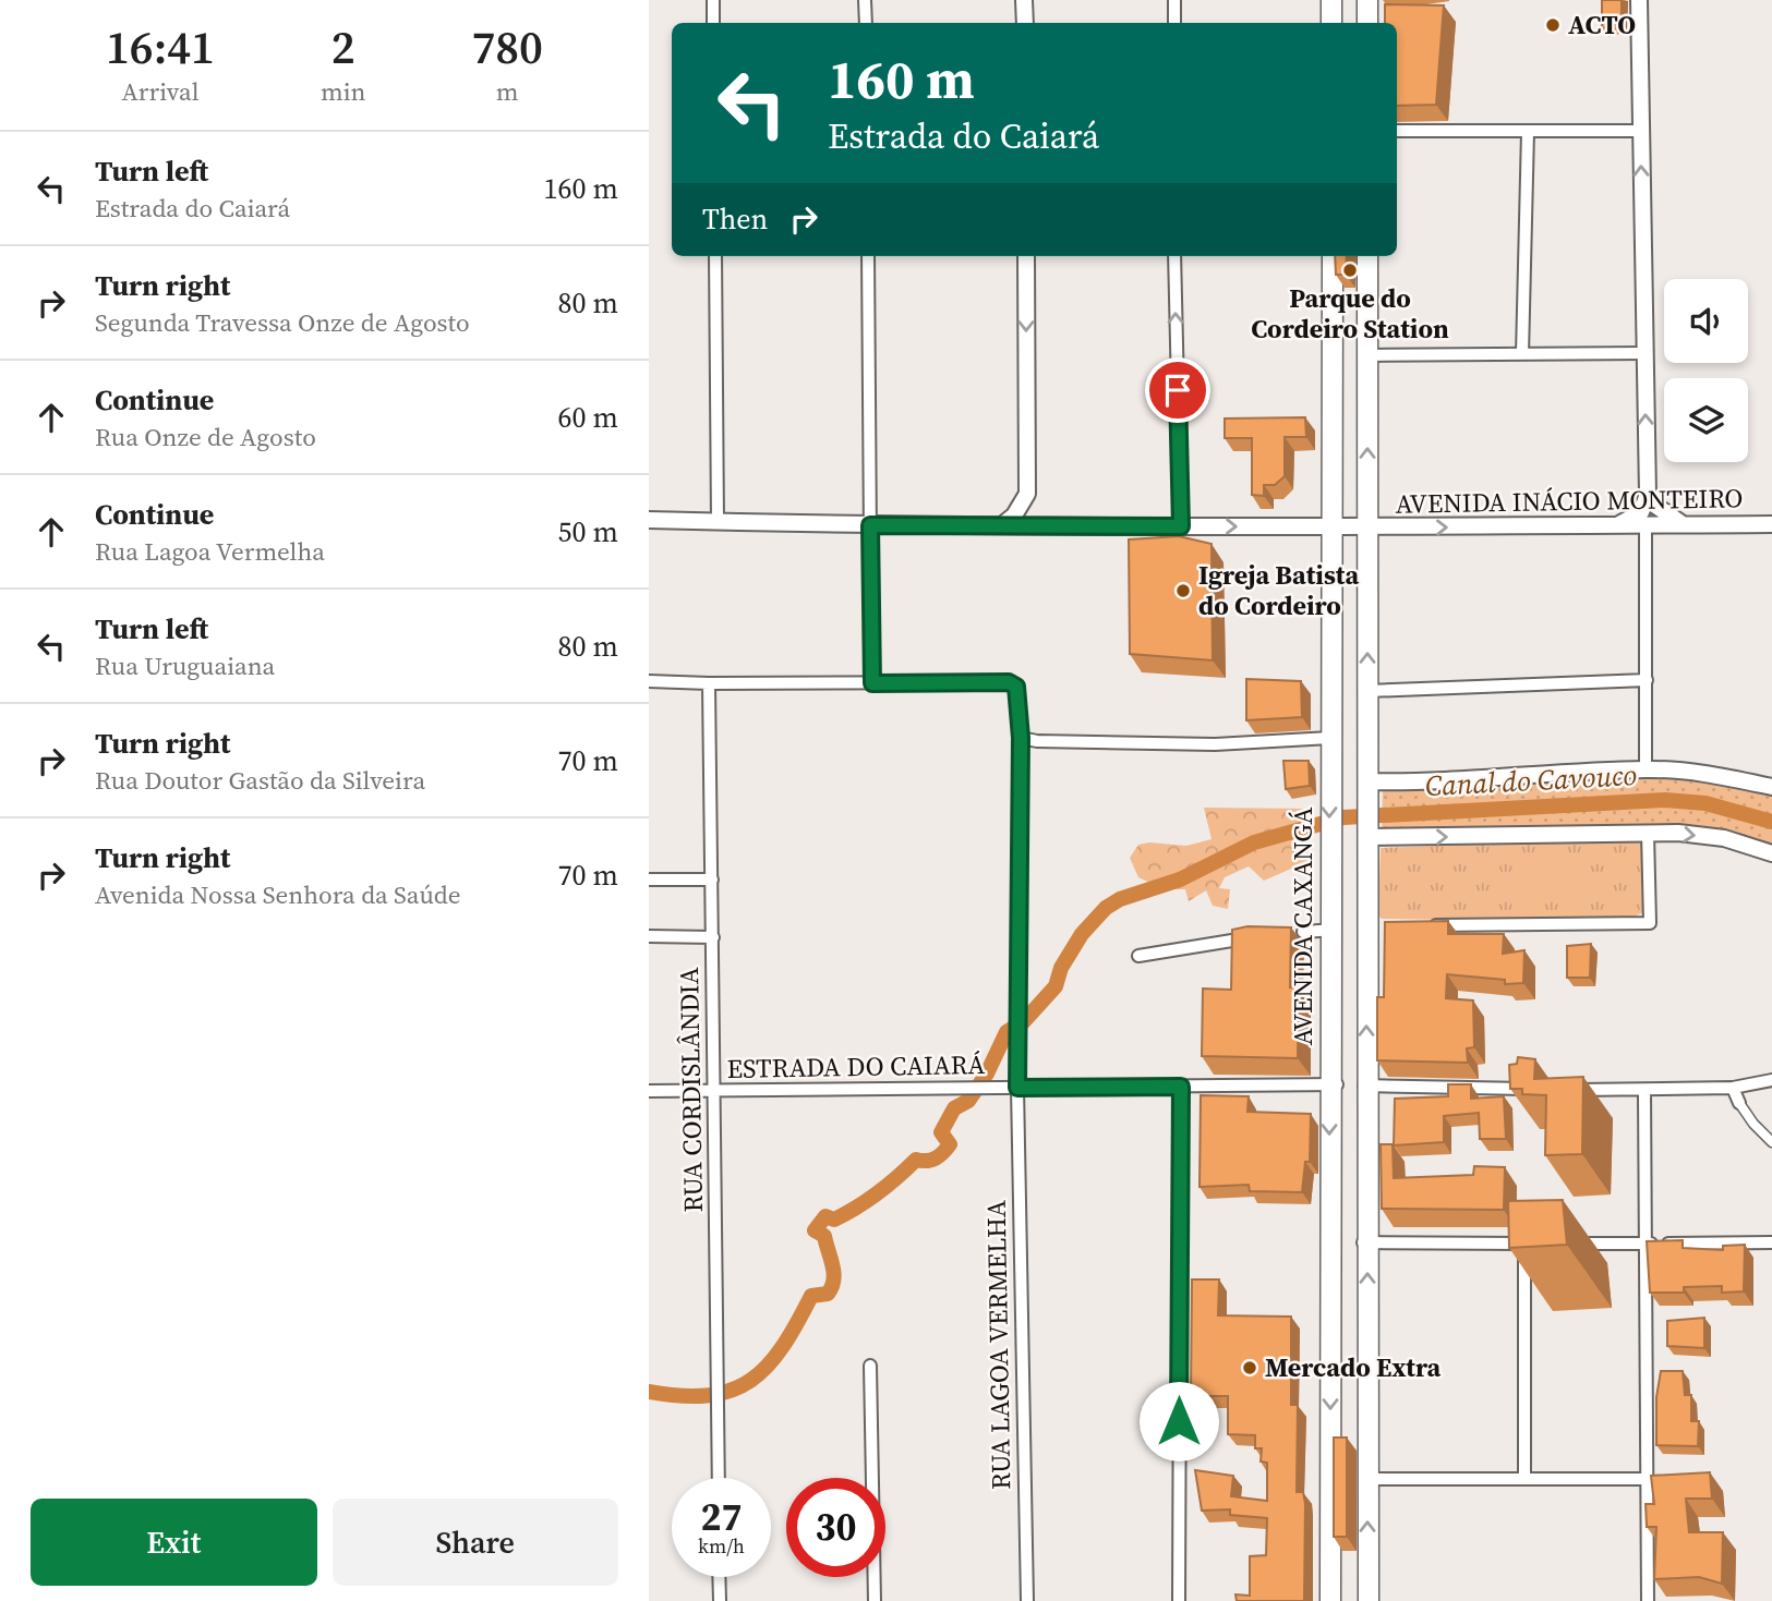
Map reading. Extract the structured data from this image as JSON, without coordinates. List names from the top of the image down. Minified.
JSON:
{"streets":{"main road":["AVENIDA CAXANGÁ"],"street":["AVENIDA INÁCIO MONTEIRO","ESTRADA DO CAIARÁ","RUA CORDISLÂNDIA","RUA LAGOA VERMELHA"]},"crossings":[["AVENIDA INÁCIO MONTEIRO","AVENIDA CAXANGÁ"],["AVENIDA CAXANGÁ","ESTRADA DO CAIARÁ"],["ESTRADA DO CAIARÁ","RUA CORDISLÂNDIA"],["ESTRADA DO CAIARÁ","RUA LAGOA VERMELHA"]],"one_way":["AVENIDA INÁCIO MONTEIRO"],"water":["Canal do Cavouco"],"places":["ACTO","Parque do Cordeiro Station","Igreja Batista do Cordeiro","Mercado Extra"],"page":{"eta":["16:41","Arrival","2","min","780","m"],"turn":["160 m","Estrada do Caiará"],"list":[{"name":"Turn left","note":"Estrada do Caiará","value":"160 m"},{"name":"Turn right","note":"Segunda Travessa Onze de Agosto","value":"80 m"},{"name":"Continue","note":"Rua Onze de Agosto","value":"60 m"},{"name":"Continue","note":"Rua Lagoa Vermelha","value":"50 m"},{"name":"Turn left","note":"Rua Uruguaiana","value":"80 m"},{"name":"Turn right","note":"Rua Doutor Gastão da Silveira","value":"70 m"},{"name":"Turn right","note":"Avenida Nossa Senhora da Saúde","value":"70 m"}],"then":"Then","speed":"27 km/h","limit":"30","buttons":["Exit","Share"]}}
